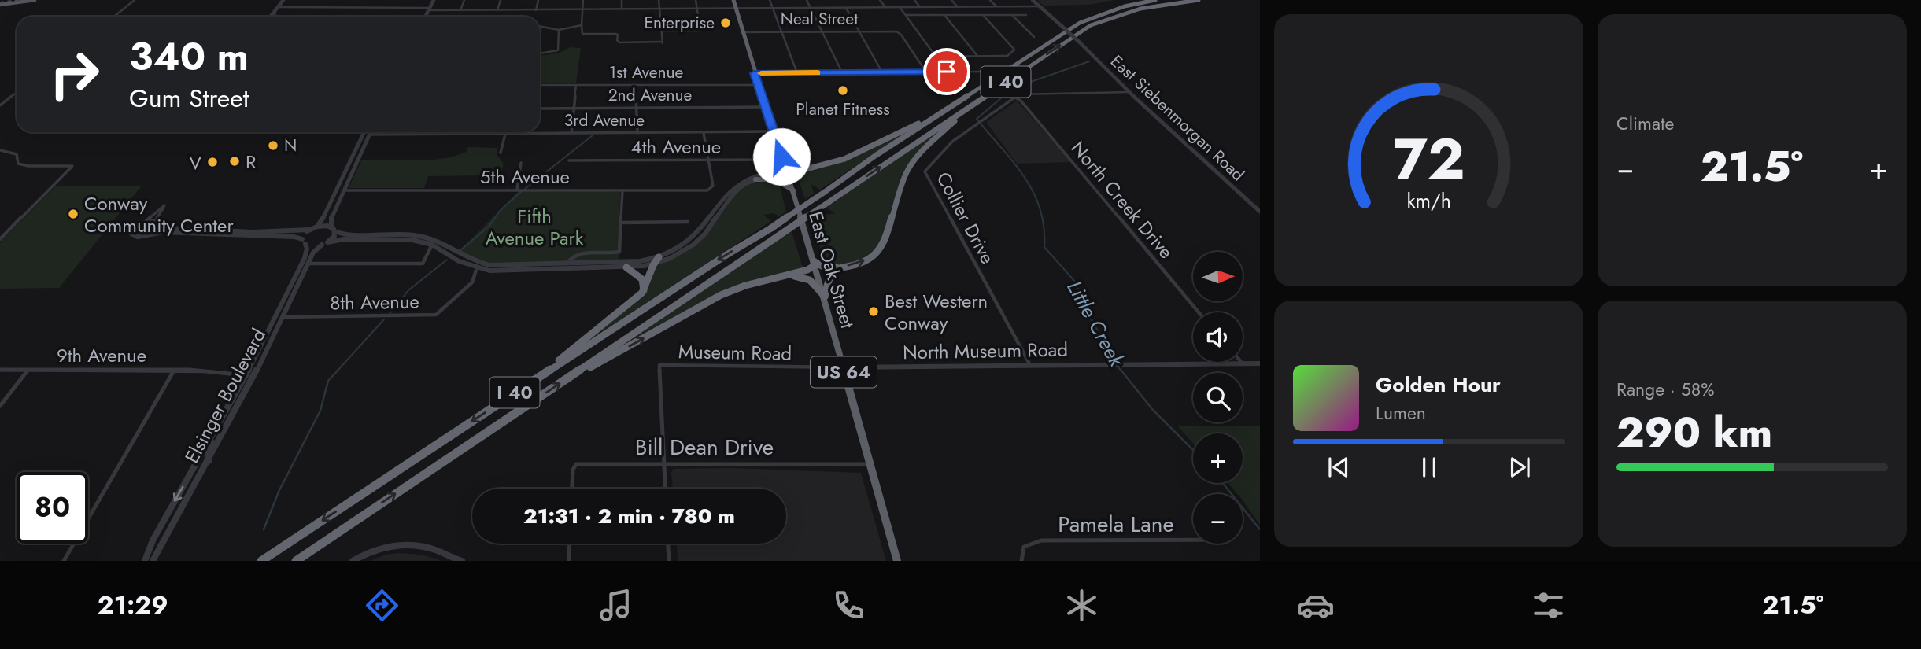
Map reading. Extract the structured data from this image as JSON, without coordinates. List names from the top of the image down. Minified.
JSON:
{"streets":{"highway":["I 40","East Oak Street","US 64"],"street":["Neal Street","1st Avenue","2nd Avenue","East Siebenmorgan Road","3rd Avenue","4th Avenue","5th Avenue","North Creek Drive","Collier Drive","8th Avenue","North Museum Road","Museum Road","9th Avenue","Elsinger Boulevard","Bill Dean Drive","Pamela Lane"]},"crossings":[["Neal Street","US 64"],["1st Avenue","East Oak Street"],["1st Avenue","US 64"],["2nd Avenue","East Oak Street"],["East Siebenmorgan Road","Collier Drive"],["3rd Avenue","East Oak Street"],["3rd Avenue","Elsinger Boulevard"],["4th Avenue","5th Avenue"],["4th Avenue","East Oak Street"],["5th Avenue","Elsinger Boulevard"],["North Creek Drive","Collier Drive"],["Collier Drive","North Museum Road"],["East Oak Street","North Museum Road"],["East Oak Street","Museum Road"],["East Oak Street","US 64"],["East Oak Street","Bill Dean Drive"],["8th Avenue","Elsinger Boulevard"],["North Museum Road","Museum Road"],["Museum Road","Bill Dean Drive"],["9th Avenue","Elsinger Boulevard"]],"water":["Little Creek"],"parks":["Fifth Avenue Park"],"places":["Enterprise","Planet Fitness","N","R","V","Conway Community Center","Best Western Conway"],"north":"right","page":{"tile":["Climate",["Range · 58%","290 km"]],"turn":["340 m","Gum Street"],"heat":["−","21.5°","+"],"map_buttons":["+","−"],"song":["Golden Hour","Lumen"],"limit":"80","trip":"21:31 · 2 min · 780 m","tabs":["21:29","21.5°"],"gauge":["72","km/h"]}}
